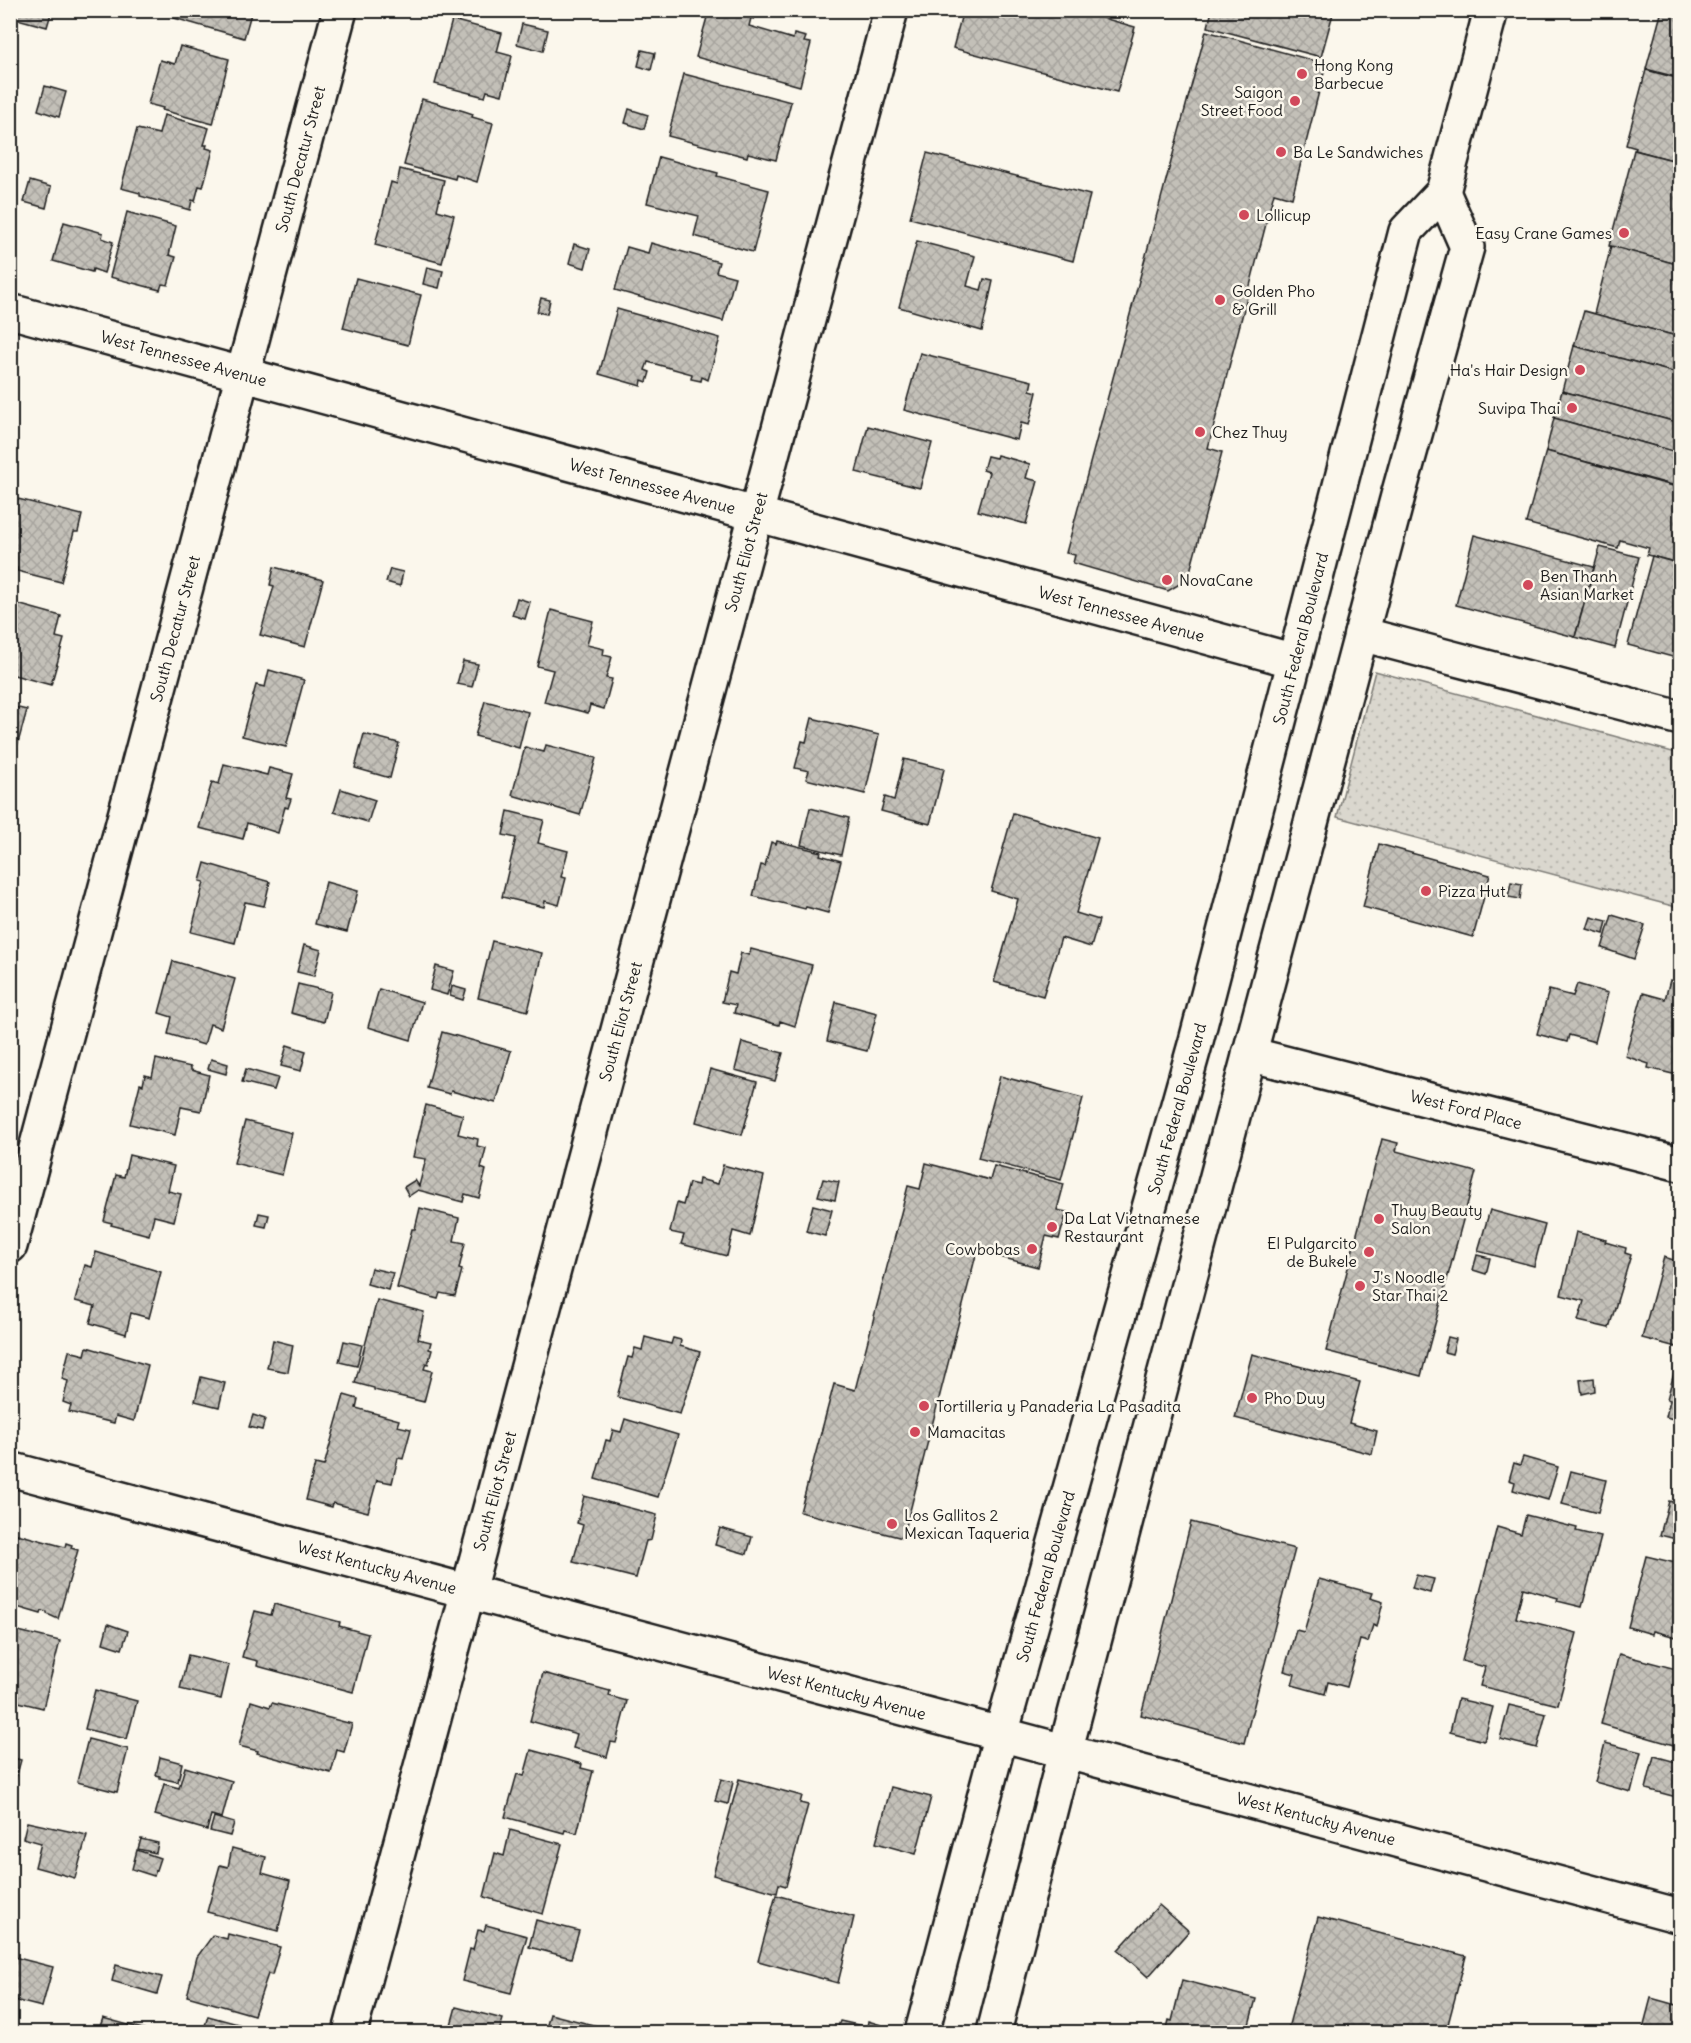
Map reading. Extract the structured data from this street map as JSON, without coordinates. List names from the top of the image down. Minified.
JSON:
{"streets":{"street":["South Decatur Street","West Tennessee Avenue","South Eliot Street","South Federal Boulevard","West Ford Place","West Kentucky Avenue"]},"crossings":[["South Decatur Street","West Tennessee Avenue"],["West Tennessee Avenue","South Eliot Street"],["West Tennessee Avenue","South Federal Boulevard"],["South Eliot Street","West Kentucky Avenue"],["South Federal Boulevard","West Kentucky Avenue"]],"places":["Hong Kong Barbecue","Saigon Street Food","Ba Le Sandwiches","Lollicup","Easy Crane Games","Golden Pho & Grill","Ha's Hair Design","Suvipa Thai","Chez Thuy","NovaCane","Ben Thanh Asian Market","Pizza Hut","Thuy Beauty Salon","Da Lat Vietnamese Restaurant","Cowbobas","El Pulgarcito de Bukele","J's Noodle Star Thai 2","Pho Duy","Tortilleria y Panaderia La Pasadita","Mamacitas","Los Gallitos 2 Mexican Taqueria"]}
